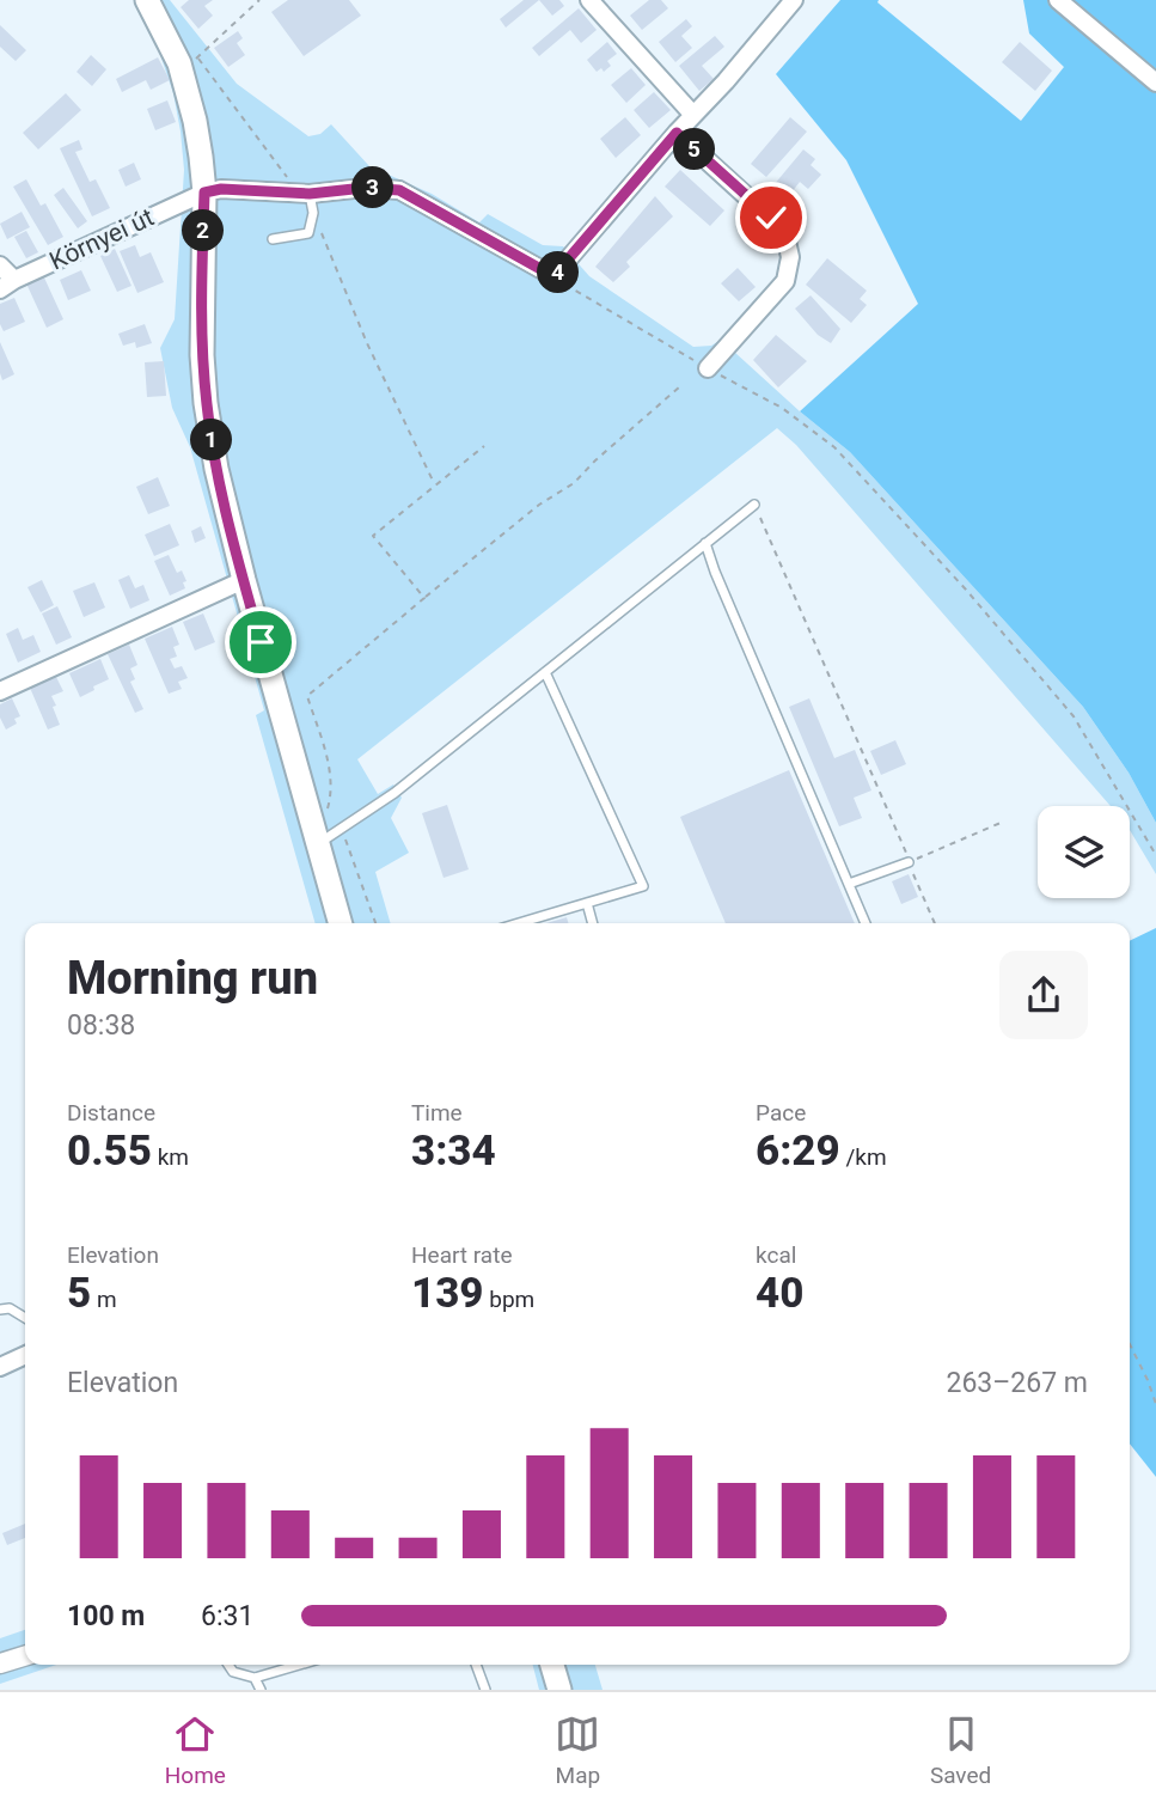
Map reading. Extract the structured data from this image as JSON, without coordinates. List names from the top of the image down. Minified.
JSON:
{"streets":{"street":["Környei út"]},"page":{"pins":["5","3","2","4","1"],"heading":["Morning run","08:38"],"stats":[["Distance","0.55 km"],["Time","3:34"],["Pace","6:29 /km"],["Elevation","5 m"],["Heart rate","139 bpm"],["kcal","40"]],"chart":["Elevation","263–267 m"],"list":[{"name":"100 m","note":"6:31"}],"tabs":["Home","Map","Saved"]}}
